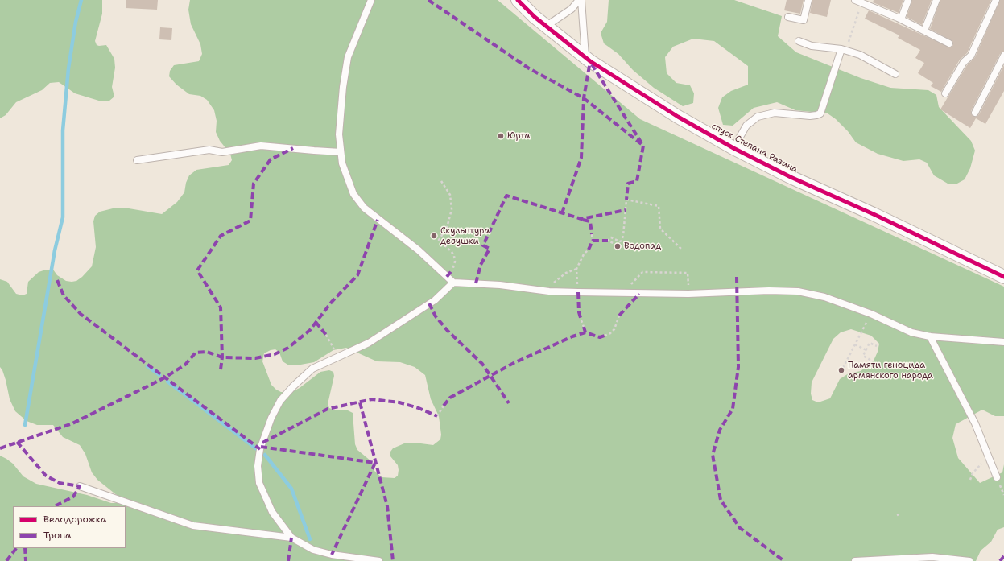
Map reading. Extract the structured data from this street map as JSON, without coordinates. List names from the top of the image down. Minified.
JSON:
{"streets":{"street":["спуск Степана Разина"]},"places":["Юрта","Скульптура девушки","Водопад","Памяти геноцида армянского народа"],"legend":["Велодорожка","Тропа"]}
